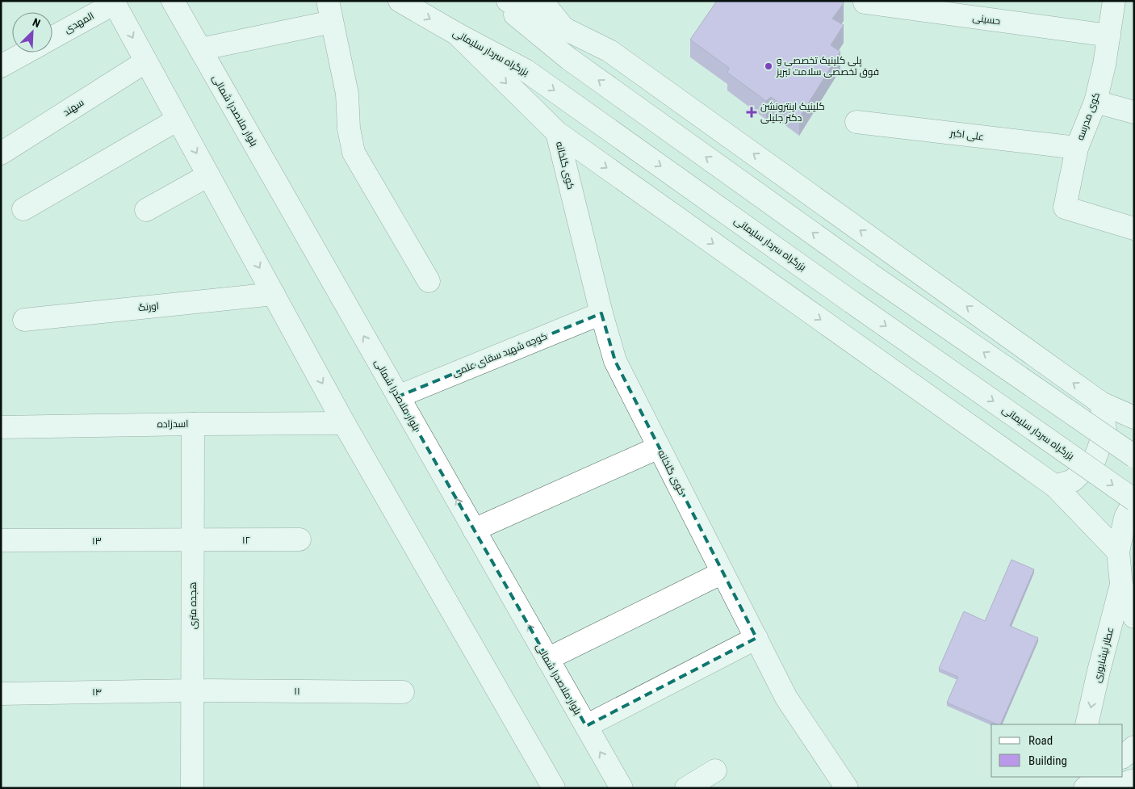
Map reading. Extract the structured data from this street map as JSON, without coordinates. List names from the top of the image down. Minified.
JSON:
{"streets":{"main road":["حسینی","المهدی","بزرگراه سردار سلیمانی","سهند","بلوار ملاصدرا شمالی","کوی مدرسه","علی اکبر","کوی گلخانه","اورنگ","کوچه شهید سقای علمی","اسدزاده","۱۲","۱۳","هجده متری","عطار نیشابوری","۱۱","۱۴"]},"crossings":[["حسینی","کوی مدرسه"],["بلوار ملاصدرا شمالی","کوچه شهید سقای علمی"],["کوی مدرسه","علی اکبر"],["کوی گلخانه","کوچه شهید سقای علمی"],["اسدزاده","هجده متری"],["۱۲","۱۳"],["۱۲","هجده متری"],["۱۳","هجده متری"],["هجده متری","۱۱"],["هجده متری","۱۴"],["۱۱","۱۴"]],"one_way":["عطار نیشابوری"],"places":{"other":["پلی کلینیک تخصصی و فوق تخصصی سلامت تبریز"],"health":["کلینیک اینترونشن دکتر جلیلی"]},"legend":["Road","Building"],"north":"top right"}
